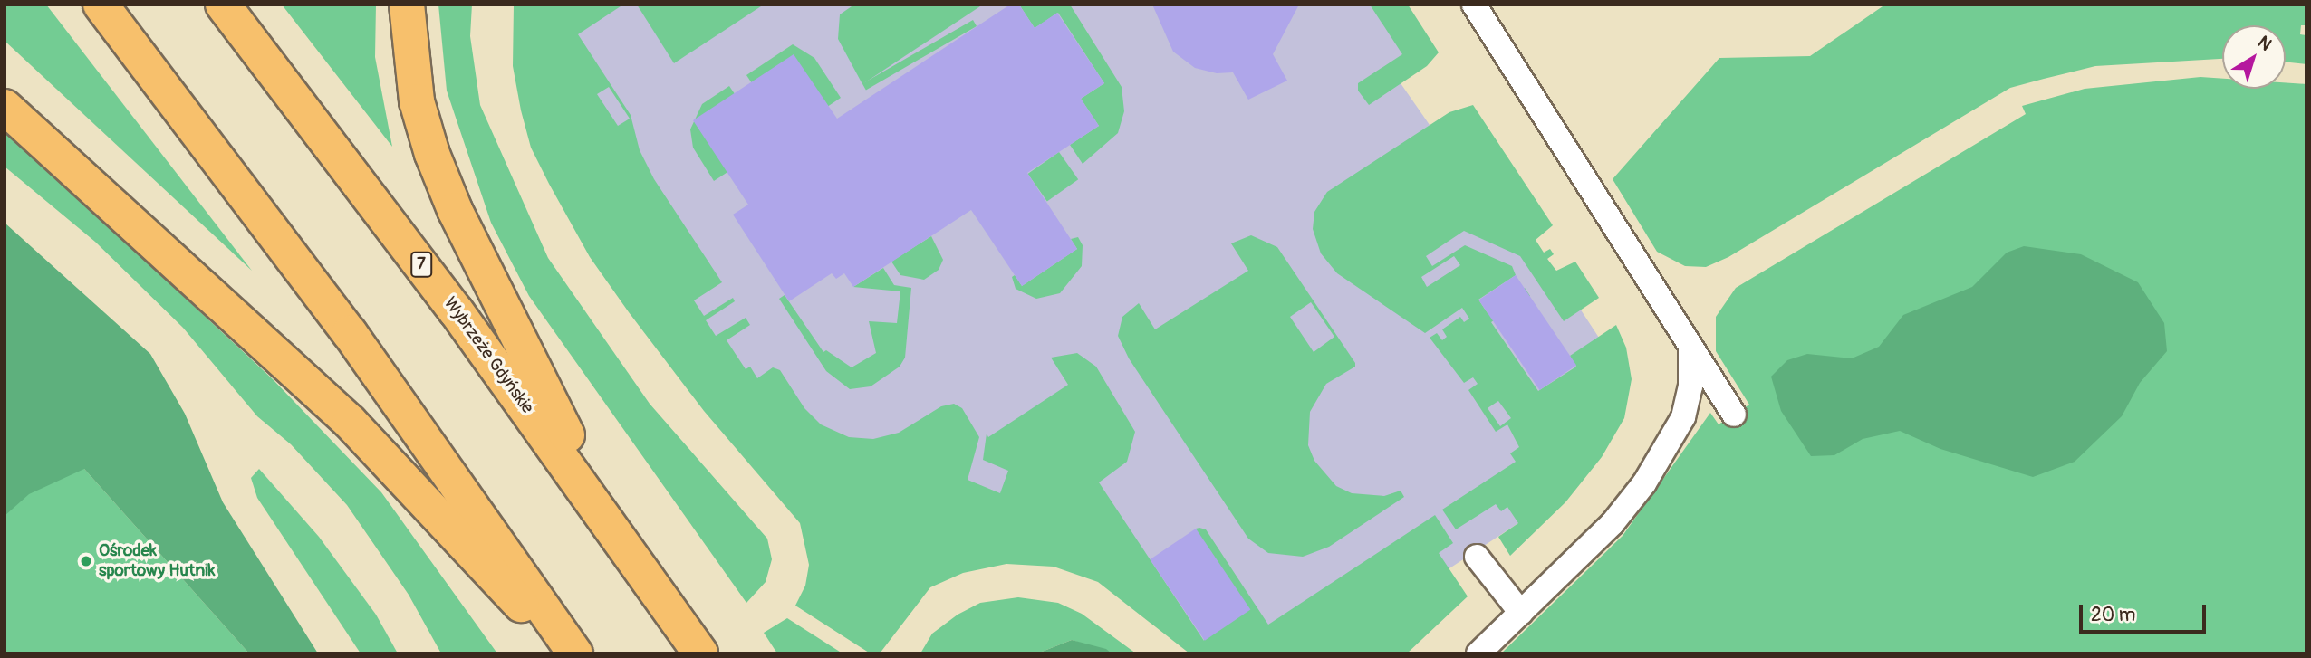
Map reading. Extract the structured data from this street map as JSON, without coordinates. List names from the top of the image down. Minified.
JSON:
{"streets":{"highway":["7","Wybrzeże Gdyńskie"]},"places":["Ośrodek sportowy Hutnik"],"scale_bar":"20 m","north":"top right"}
